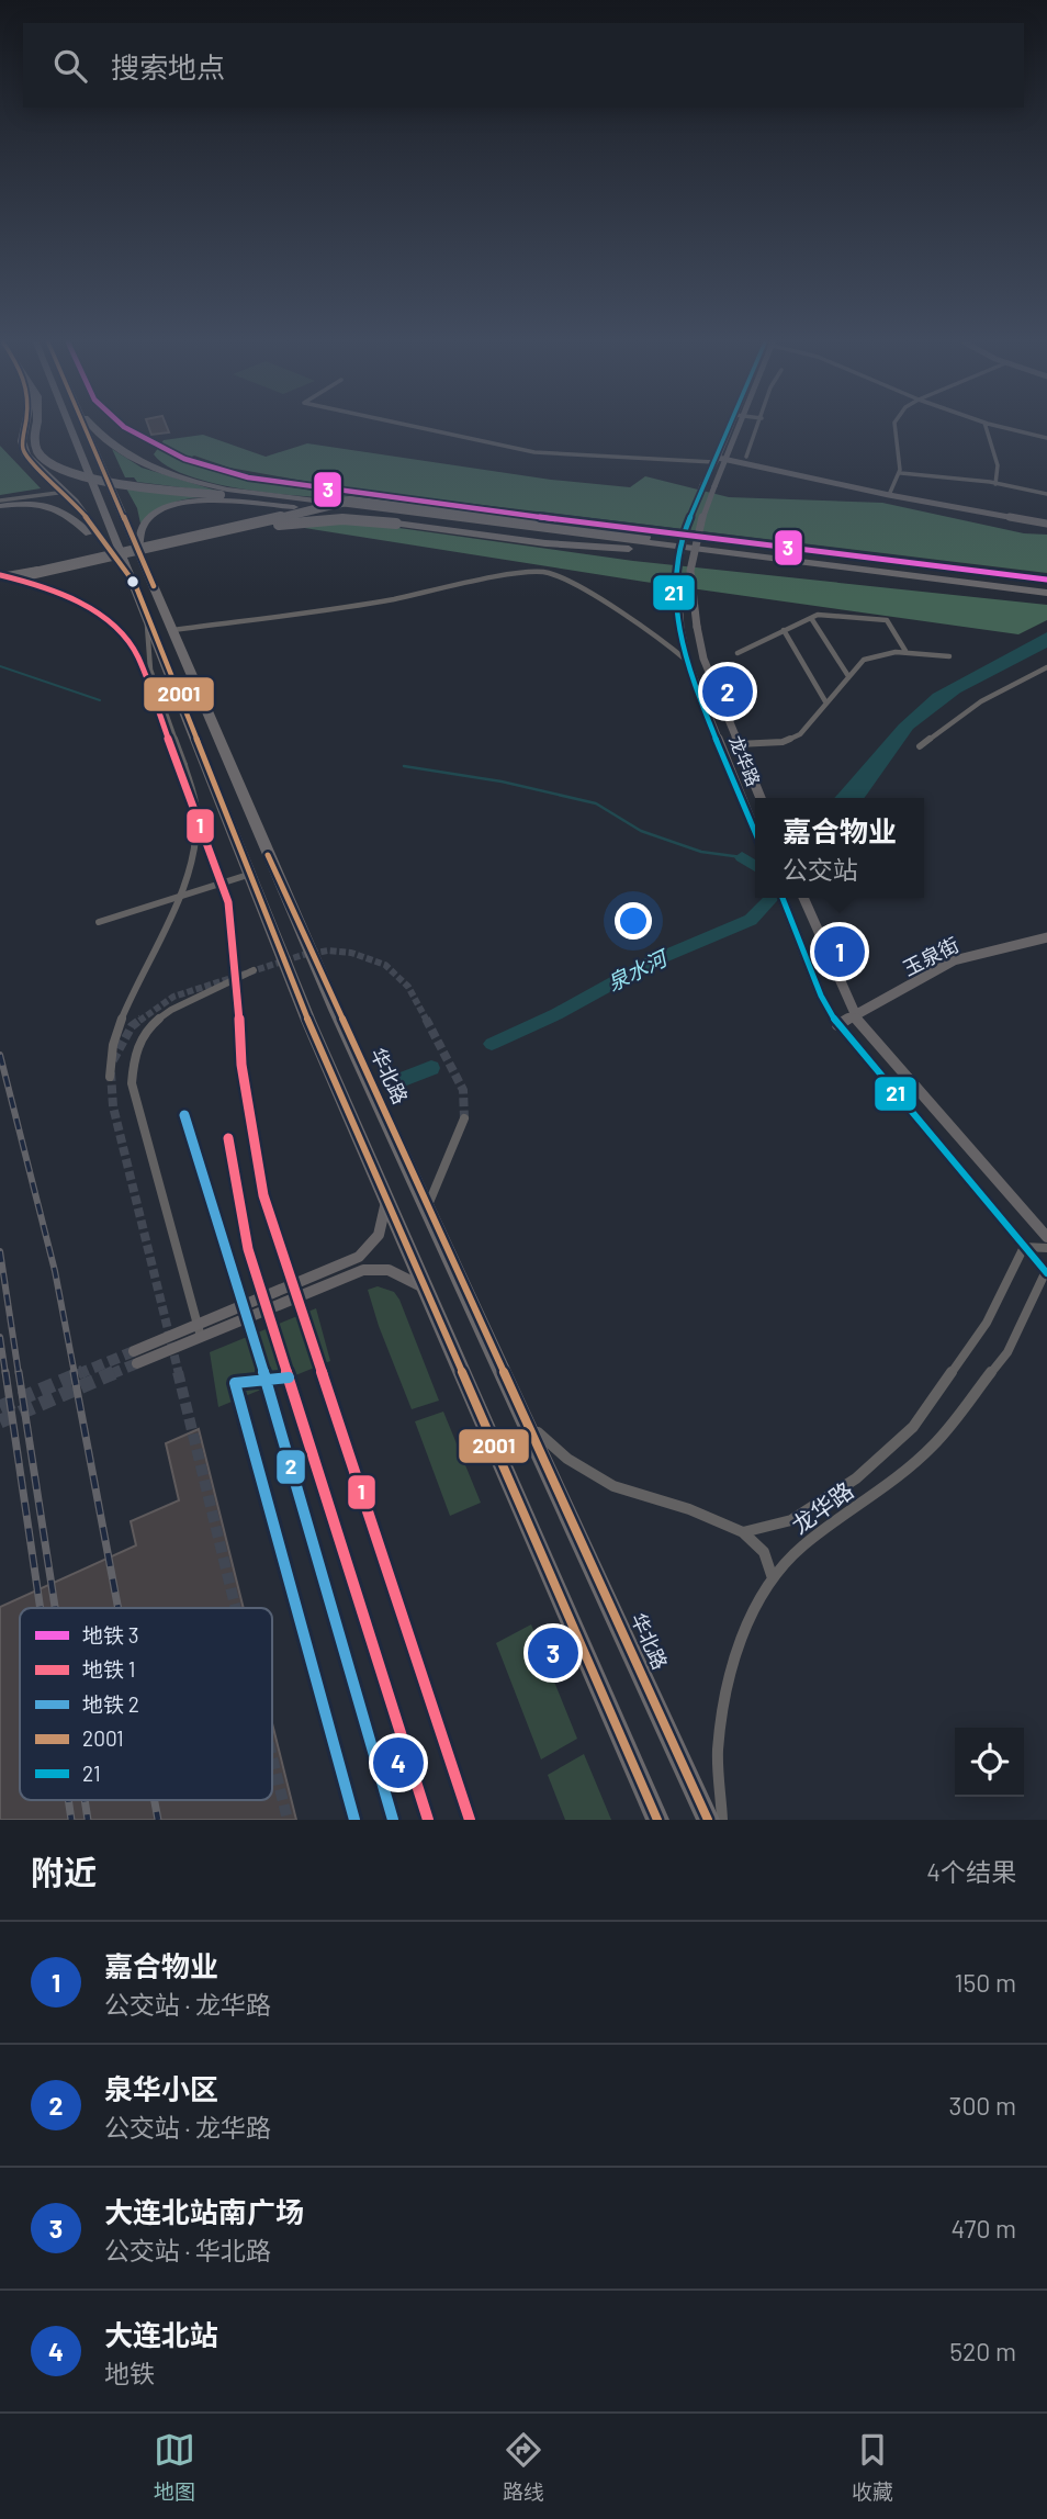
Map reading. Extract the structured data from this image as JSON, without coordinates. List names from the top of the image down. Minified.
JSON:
{"streets":{"highway":["华北路"],"street":["龙华路","玉泉街"]},"crossings":[["龙华路","玉泉街"]],"water":["泉水河"],"lines":["metro line 3","transit line 2001","transit line 21","metro line 1","metro line 2"],"legend":["地铁 3","地铁 1","地铁 2","2001","21"],"page":{"search":"搜索地点","pins":["2","1","3","4"],"popup":["嘉合物业","公交站"],"heading":["附近","4个结果"],"list":[{"mark":"1","name":"嘉合物业","note":"公交站 · 龙华路","value":"150 m"},{"mark":"2","name":"泉华小区","note":"公交站 · 龙华路","value":"300 m"},{"mark":"3","name":"大连北站南广场","note":"公交站 · 华北路","value":"470 m"},{"mark":"4","name":"大连北站","note":"地铁","value":"520 m"}],"nav":["地图","路线","收藏"]}}
